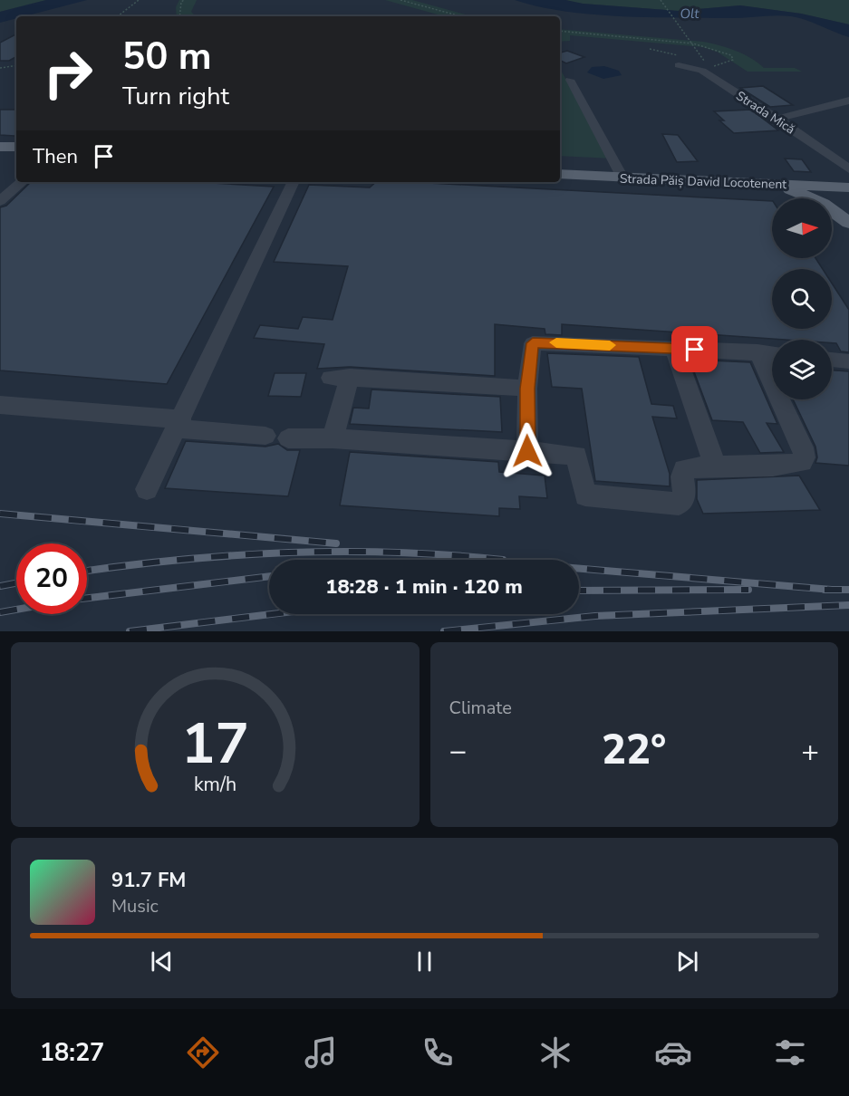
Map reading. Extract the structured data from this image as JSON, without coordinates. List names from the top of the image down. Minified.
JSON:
{"streets":{"main road":["Strada Păiș David Locotenent"],"street":["Strada Mică"]},"water":["Olt"],"north":"right","page":{"turn":["50 m","Turn right"],"then":"Then","limit":"20","trip":"18:28 · 1 min · 120 m","tile":"Climate","heat":["−","22°","+"],"song":["91.7 FM","Music"],"tabs":"18:27","gauge":["17","km/h"]}}
